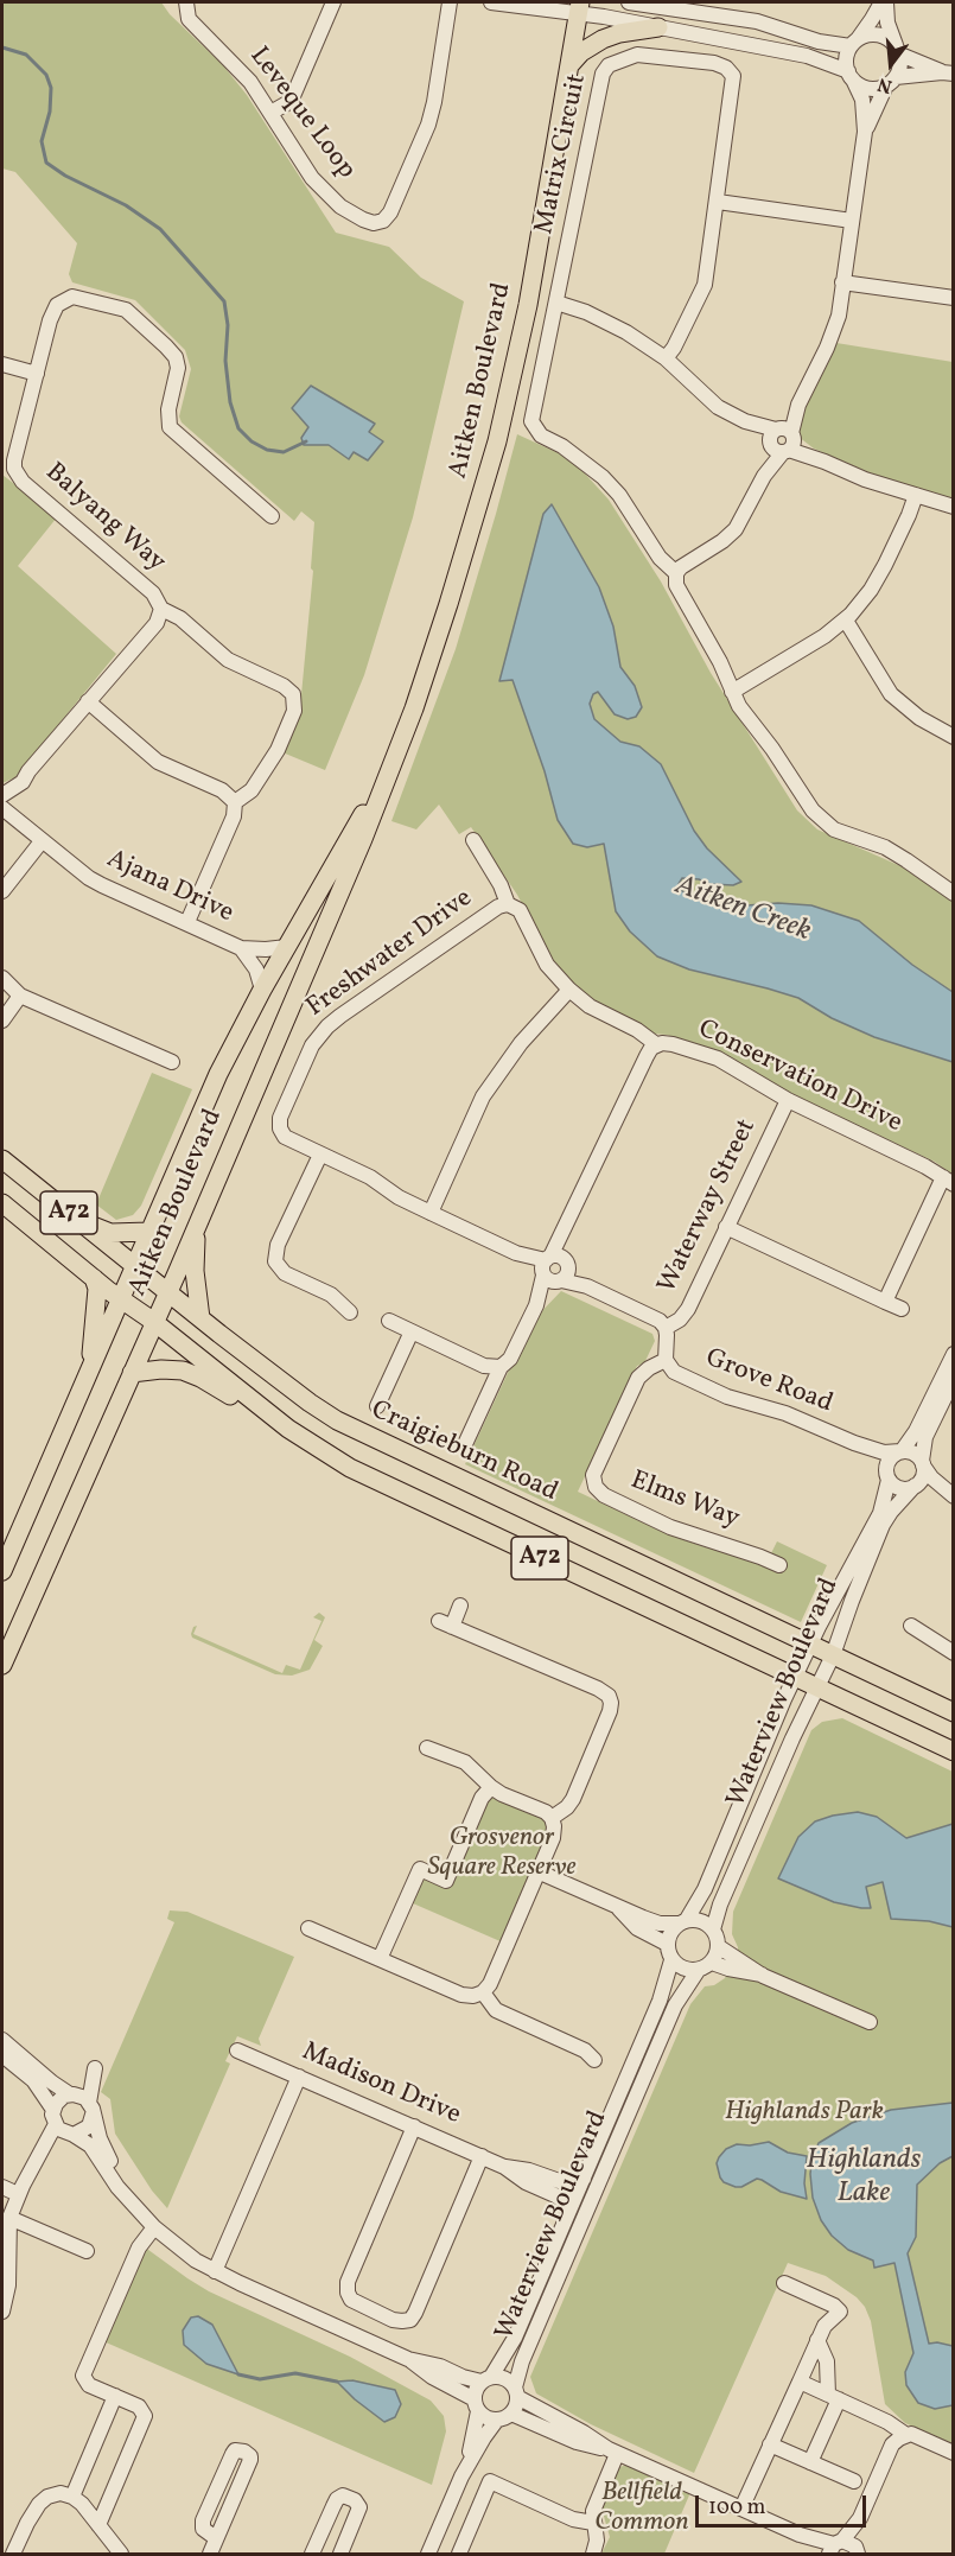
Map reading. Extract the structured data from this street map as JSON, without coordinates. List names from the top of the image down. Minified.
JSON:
{"streets":{"main road":["Aitken Boulevard","A72","Craigieburn Road"],"street":["Leveque Loop","Matrix Circuit","Balyang Way","Ajana Drive","Freshwater Drive","Conservation Drive","Waterway Street","Grove Road","Elms Way","Waterview Boulevard","Madison Drive"]},"crossings":[["Aitken Boulevard","Ajana Drive"],["Aitken Boulevard","A72"],["Aitken Boulevard","Craigieburn Road"],["Freshwater Drive","Conservation Drive"],["Conservation Drive","Waterway Street"],["Waterway Street","Grove Road"],["A72","Waterview Boulevard"],["Grove Road","Elms Way"],["Grove Road","Waterview Boulevard"],["Craigieburn Road","Waterview Boulevard"],["Waterview Boulevard","Madison Drive"]],"water":["Aitken Creek","Highlands Lake"],"parks":["Grosvenor Square Reserve","Highlands Park","Bellfield Common"],"scale_bar":"100 m","north":"bottom"}
